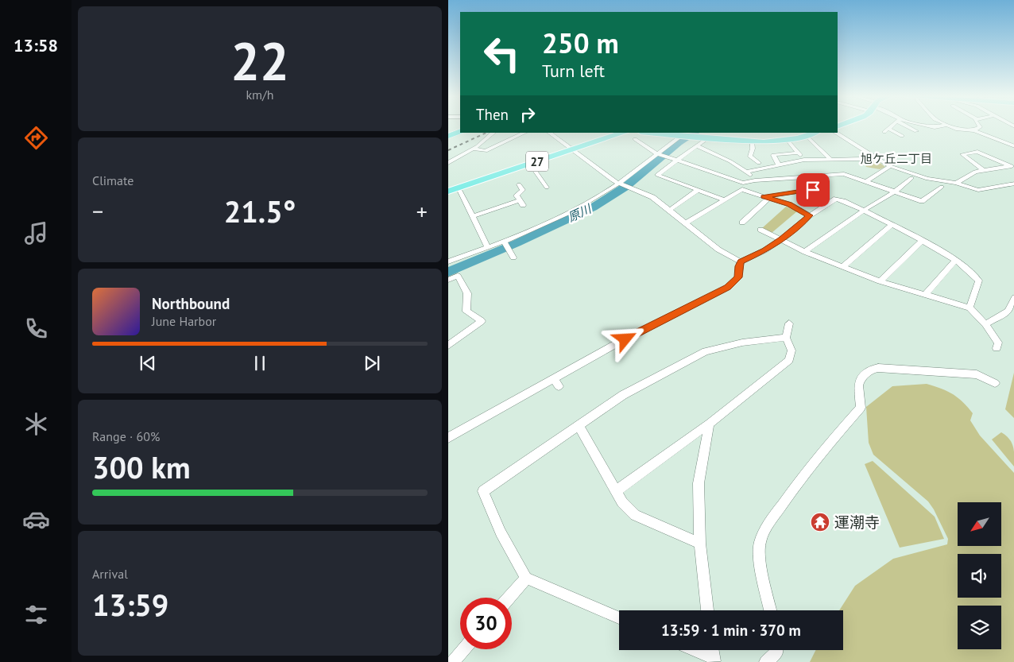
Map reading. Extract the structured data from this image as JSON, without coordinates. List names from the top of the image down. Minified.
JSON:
{"streets":{"main road":["27"]},"districts":["旭ケ丘二丁目"],"water":["原川"],"places":{"temple":["運潮寺"]},"north":"bottom left","page":{"tabs":"13:58","tile":[["22","km/h"],"Climate",["Range · 60%","300 km"],["Arrival","13:59"]],"turn":["250 m","Turn left"],"then":"Then","heat":["−","21.5°","+"],"song":["Northbound","June Harbor"],"limit":"30","trip":"13:59 · 1 min · 370 m"}}
